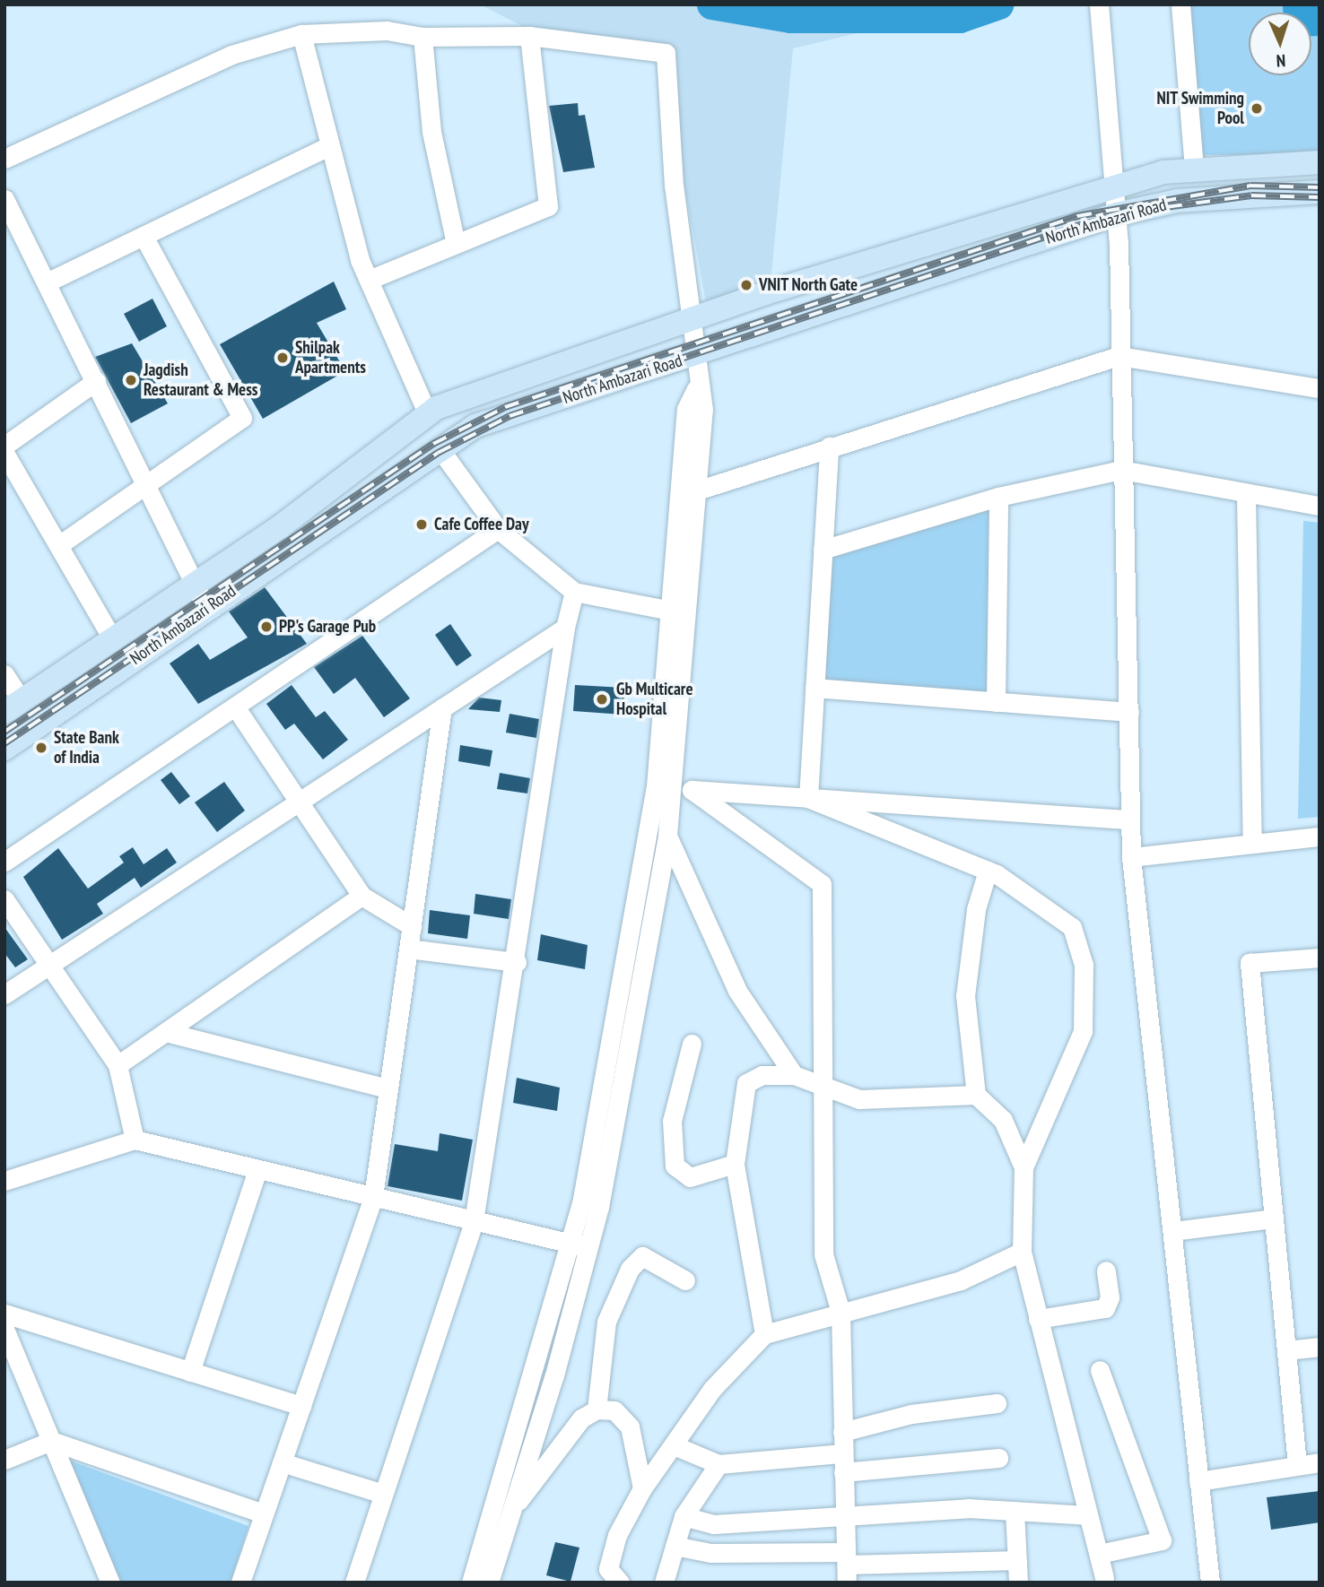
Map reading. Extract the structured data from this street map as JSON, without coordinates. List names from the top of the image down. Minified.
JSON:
{"streets":{"main road":["North Ambazari Road"]},"places":["NIT Swimming Pool","VNIT North Gate","Shilpak Apartments","Jagdish Restaurant & Mess","Cafe Coffee Day","PP's Garage Pub","Gb Multicare Hospital","State Bank of India"],"north":"bottom"}
